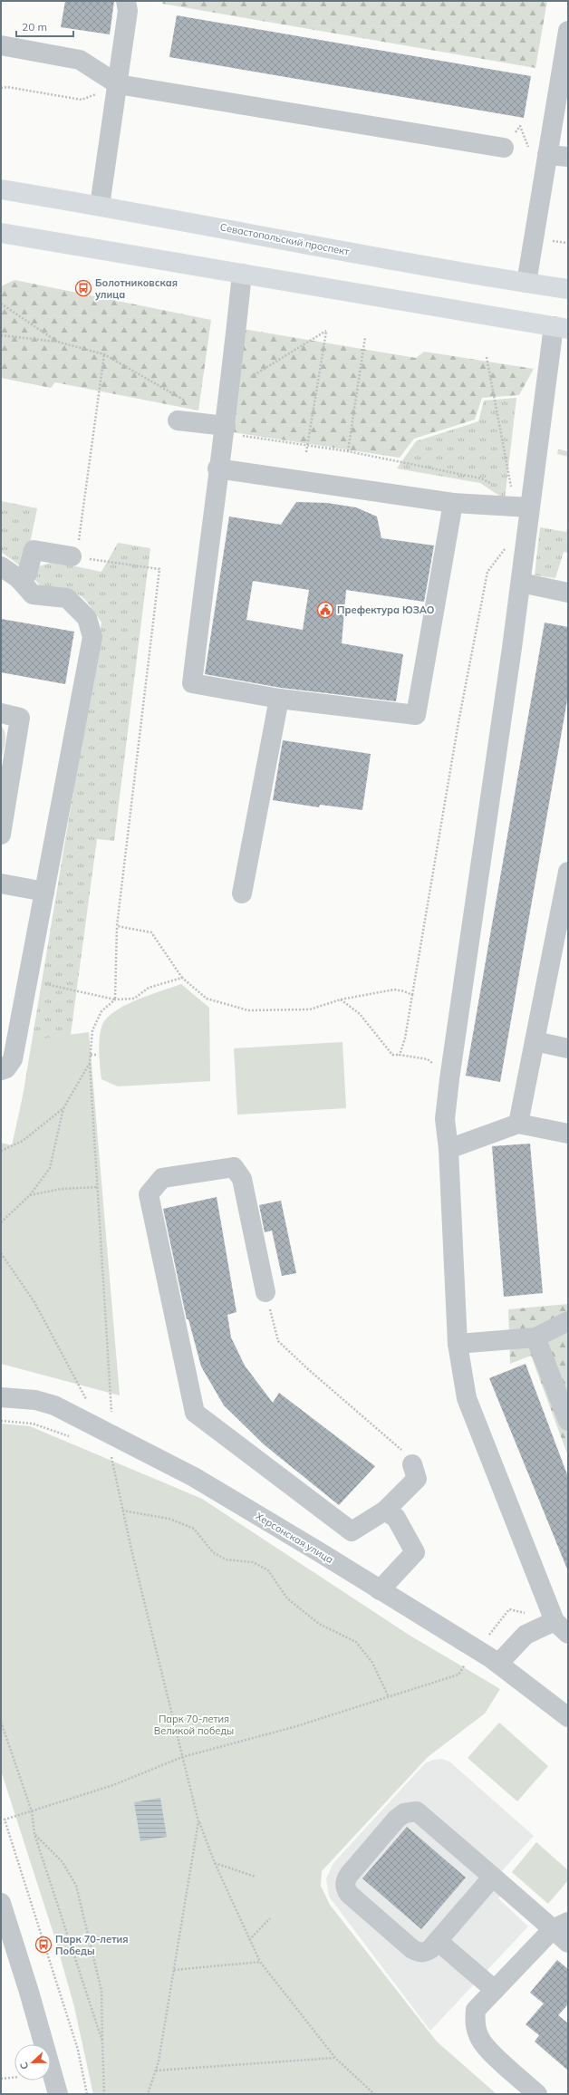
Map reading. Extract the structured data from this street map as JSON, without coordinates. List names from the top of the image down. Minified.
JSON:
{"streets":{"main road":["Севастопольский проспект"],"street":["Херсонская улица"]},"parks":["Парк 70-летия Великой победы"],"places":{"bus stop":["Болотниковская улица","Парк 70-летия Победы"],"public building":["Префектура ЮЗАО"]},"scale_bar":"20 m","north":"left"}
